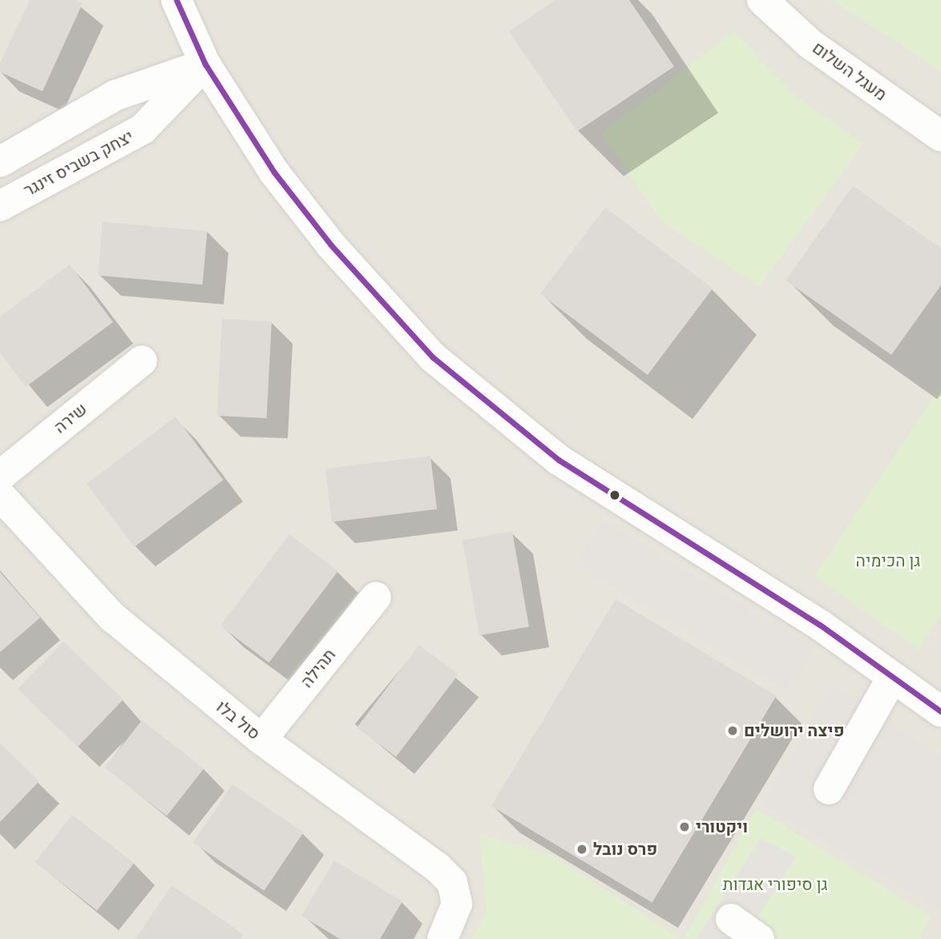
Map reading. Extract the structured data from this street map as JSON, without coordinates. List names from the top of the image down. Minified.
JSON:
{"streets":{"street":["מעגל השלום","יצחק בשביס זינגר","שירה","תהילה","סול בלו"]},"crossings":[["תהילה","סול בלו"]],"parks":["גן הכימיה","גן סיפורי אגדות"],"places":["פיצה ירושלים","ויקטורי","פרס נובל"]}
